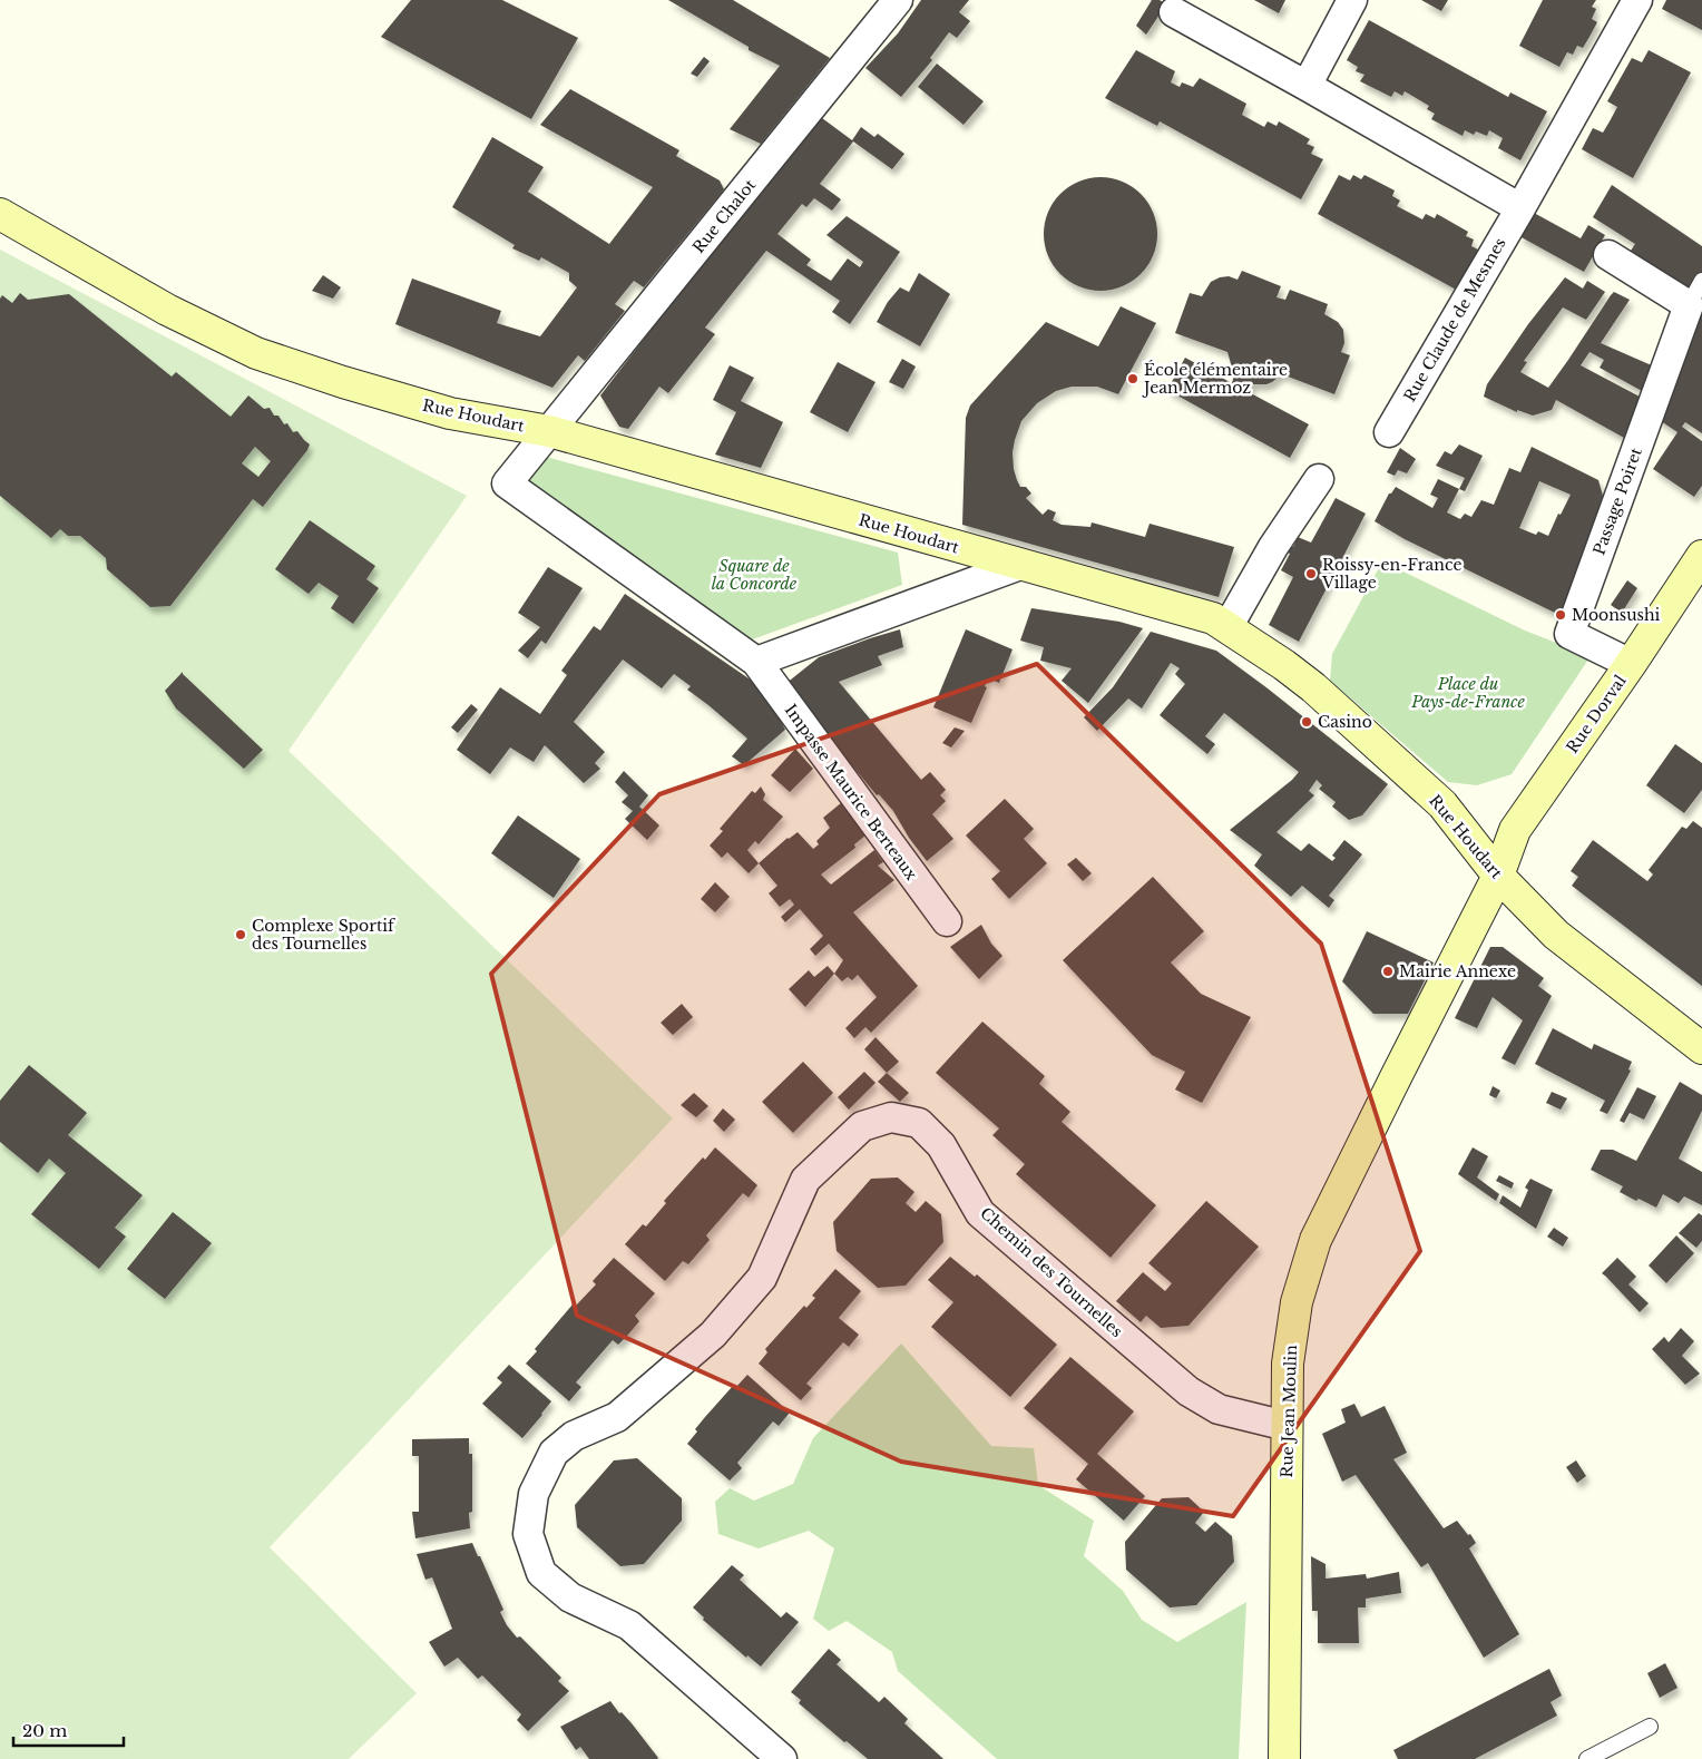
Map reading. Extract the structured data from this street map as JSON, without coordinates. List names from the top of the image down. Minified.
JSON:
{"streets":{"street":["Rue Chalot","Rue Claude de Mesmes","Rue Houdart","Passage Poiret","Rue Dorval","Impasse Maurice Berteaux","Chemin des Tournelles","Rue Jean Moulin"]},"crossings":[["Rue Chalot","Rue Houdart"],["Rue Houdart","Rue Dorval"],["Rue Houdart","Rue Jean Moulin"],["Passage Poiret","Rue Dorval"],["Rue Dorval","Rue Jean Moulin"],["Chemin des Tournelles","Rue Jean Moulin"]],"parks":["Square de la Concorde","Place du Pays-de-France"],"places":["École élémentaire Jean Mermoz","Roissy-en-France Village","Moonsushi","Casino","Complexe Sportif des Tournelles","Mairie Annexe"],"scale_bar":"20 m"}
